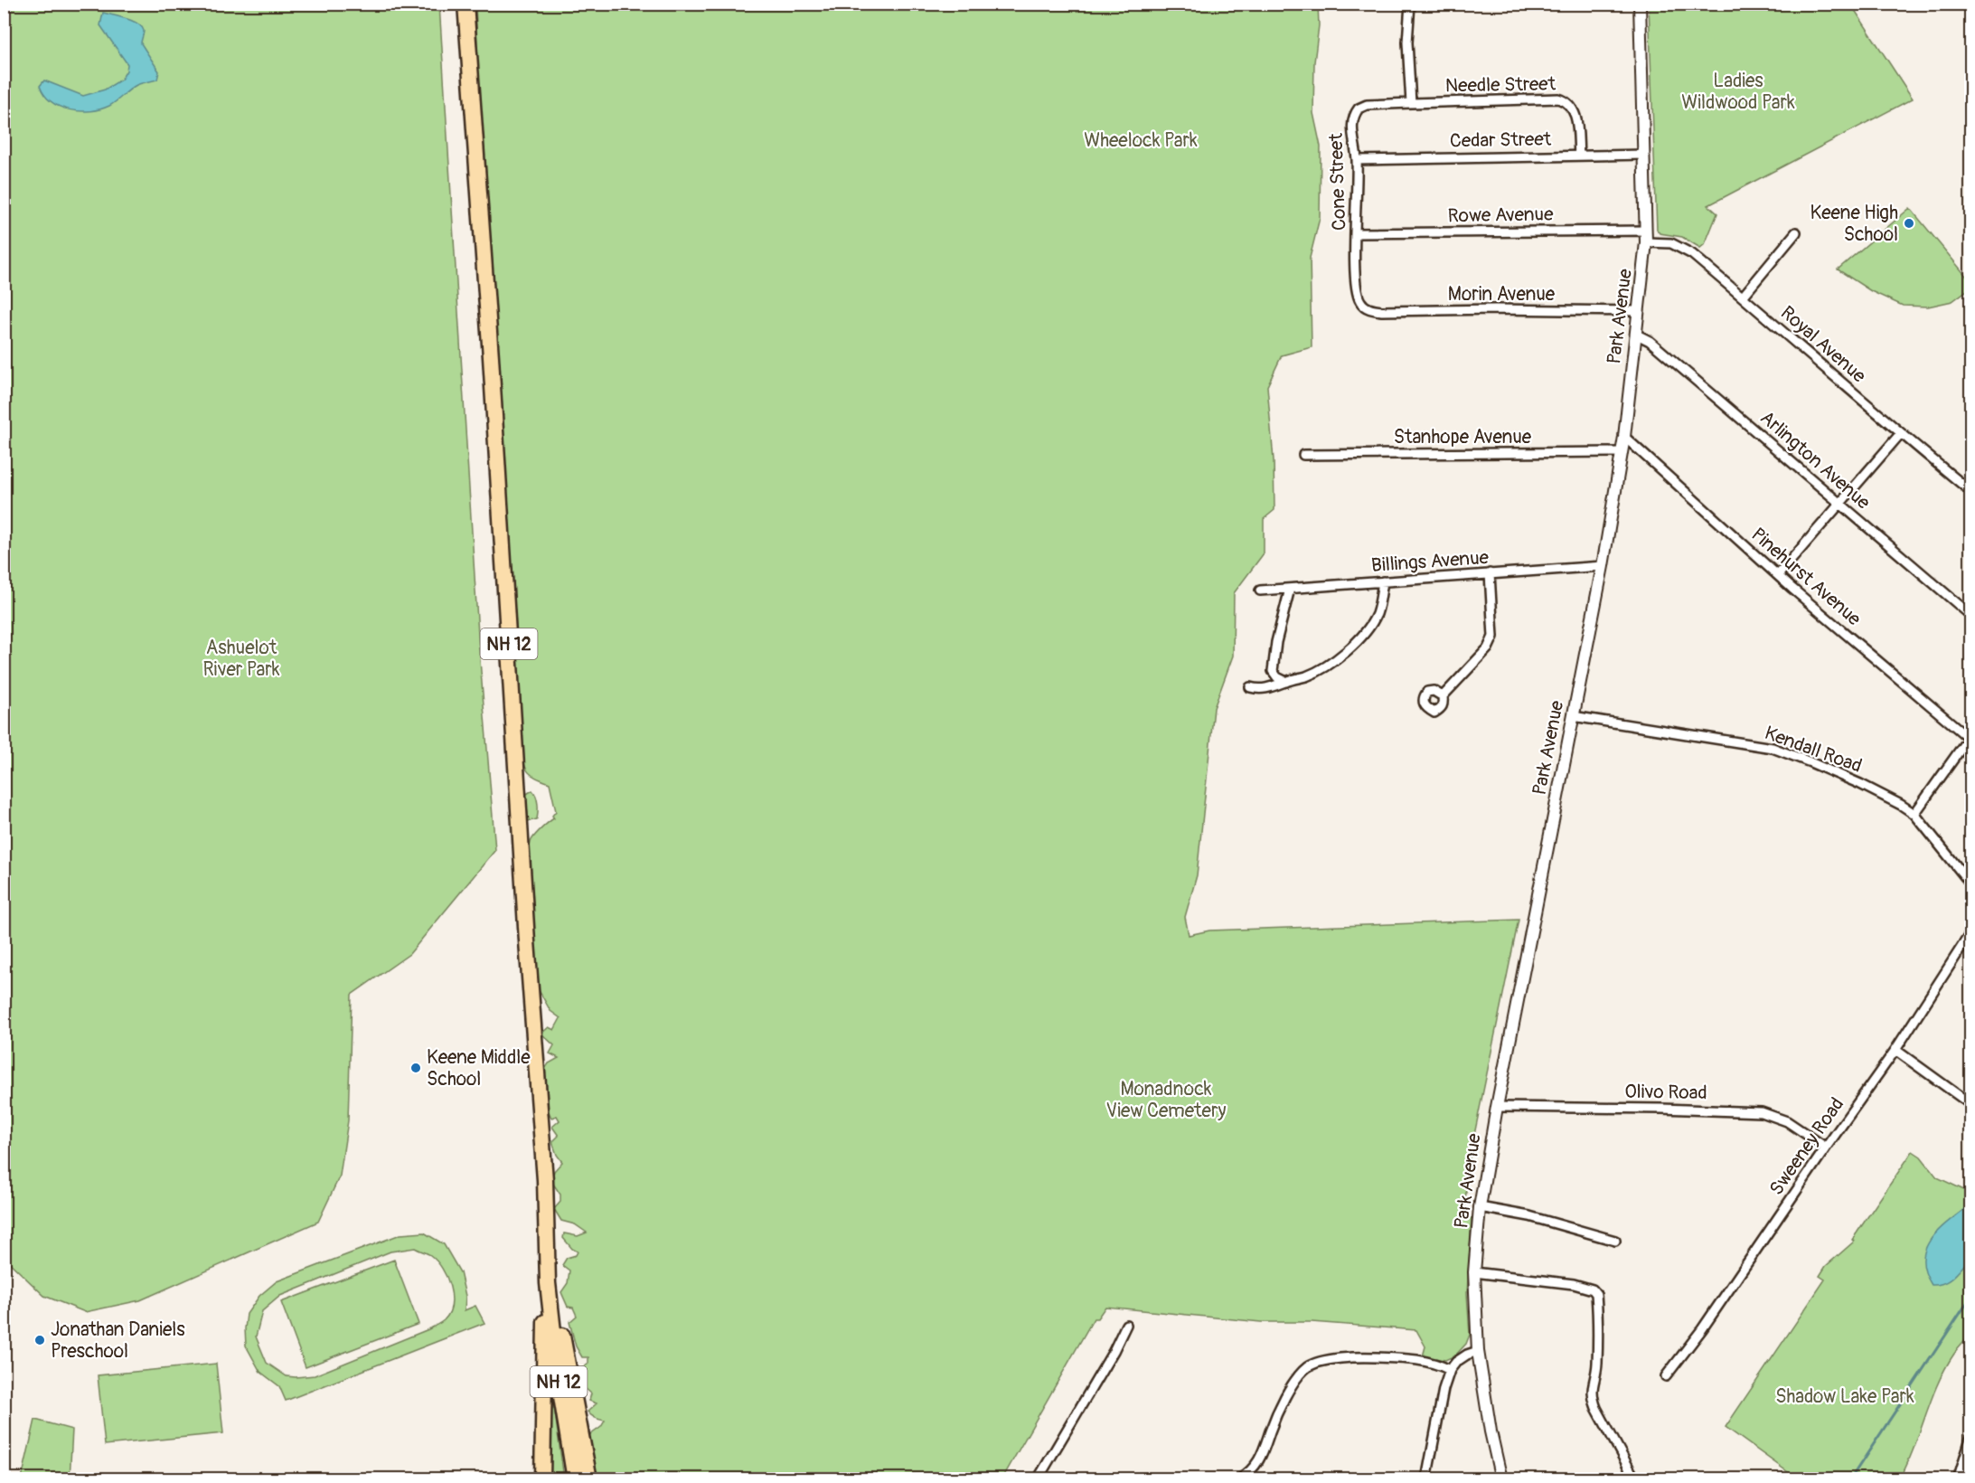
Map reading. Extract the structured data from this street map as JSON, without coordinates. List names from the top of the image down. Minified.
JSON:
{"streets":{"highway":["NH 12"],"street":["Needle Street","Cedar Street","Cone Street","Rowe Avenue","Morin Avenue","Park Avenue","Royal Avenue","Stanhope Avenue","Arlington Avenue","Billings Avenue","Pinehurst Avenue","Kendall Road","Olivo Road","Sweeney Road"]},"crossings":[["Needle Street","Cedar Street"],["Needle Street","Cone Street"],["Cedar Street","Cone Street"],["Cedar Street","Park Avenue"],["Cone Street","Rowe Avenue"],["Cone Street","Morin Avenue"],["Rowe Avenue","Park Avenue"],["Rowe Avenue","Royal Avenue"],["Morin Avenue","Park Avenue"],["Park Avenue","Royal Avenue"],["Park Avenue","Stanhope Avenue"],["Park Avenue","Arlington Avenue"],["Park Avenue","Billings Avenue"],["Park Avenue","Pinehurst Avenue"],["Park Avenue","Kendall Road"],["Park Avenue","Olivo Road"],["Olivo Road","Sweeney Road"]],"parks":["Ladies Wildwood Park","Wheelock Park","Ashuelot River Park","Monadnock View Cemetery","Shadow Lake Park"],"places":["Keene High School","Keene Middle School","Jonathan Daniels Preschool"]}
